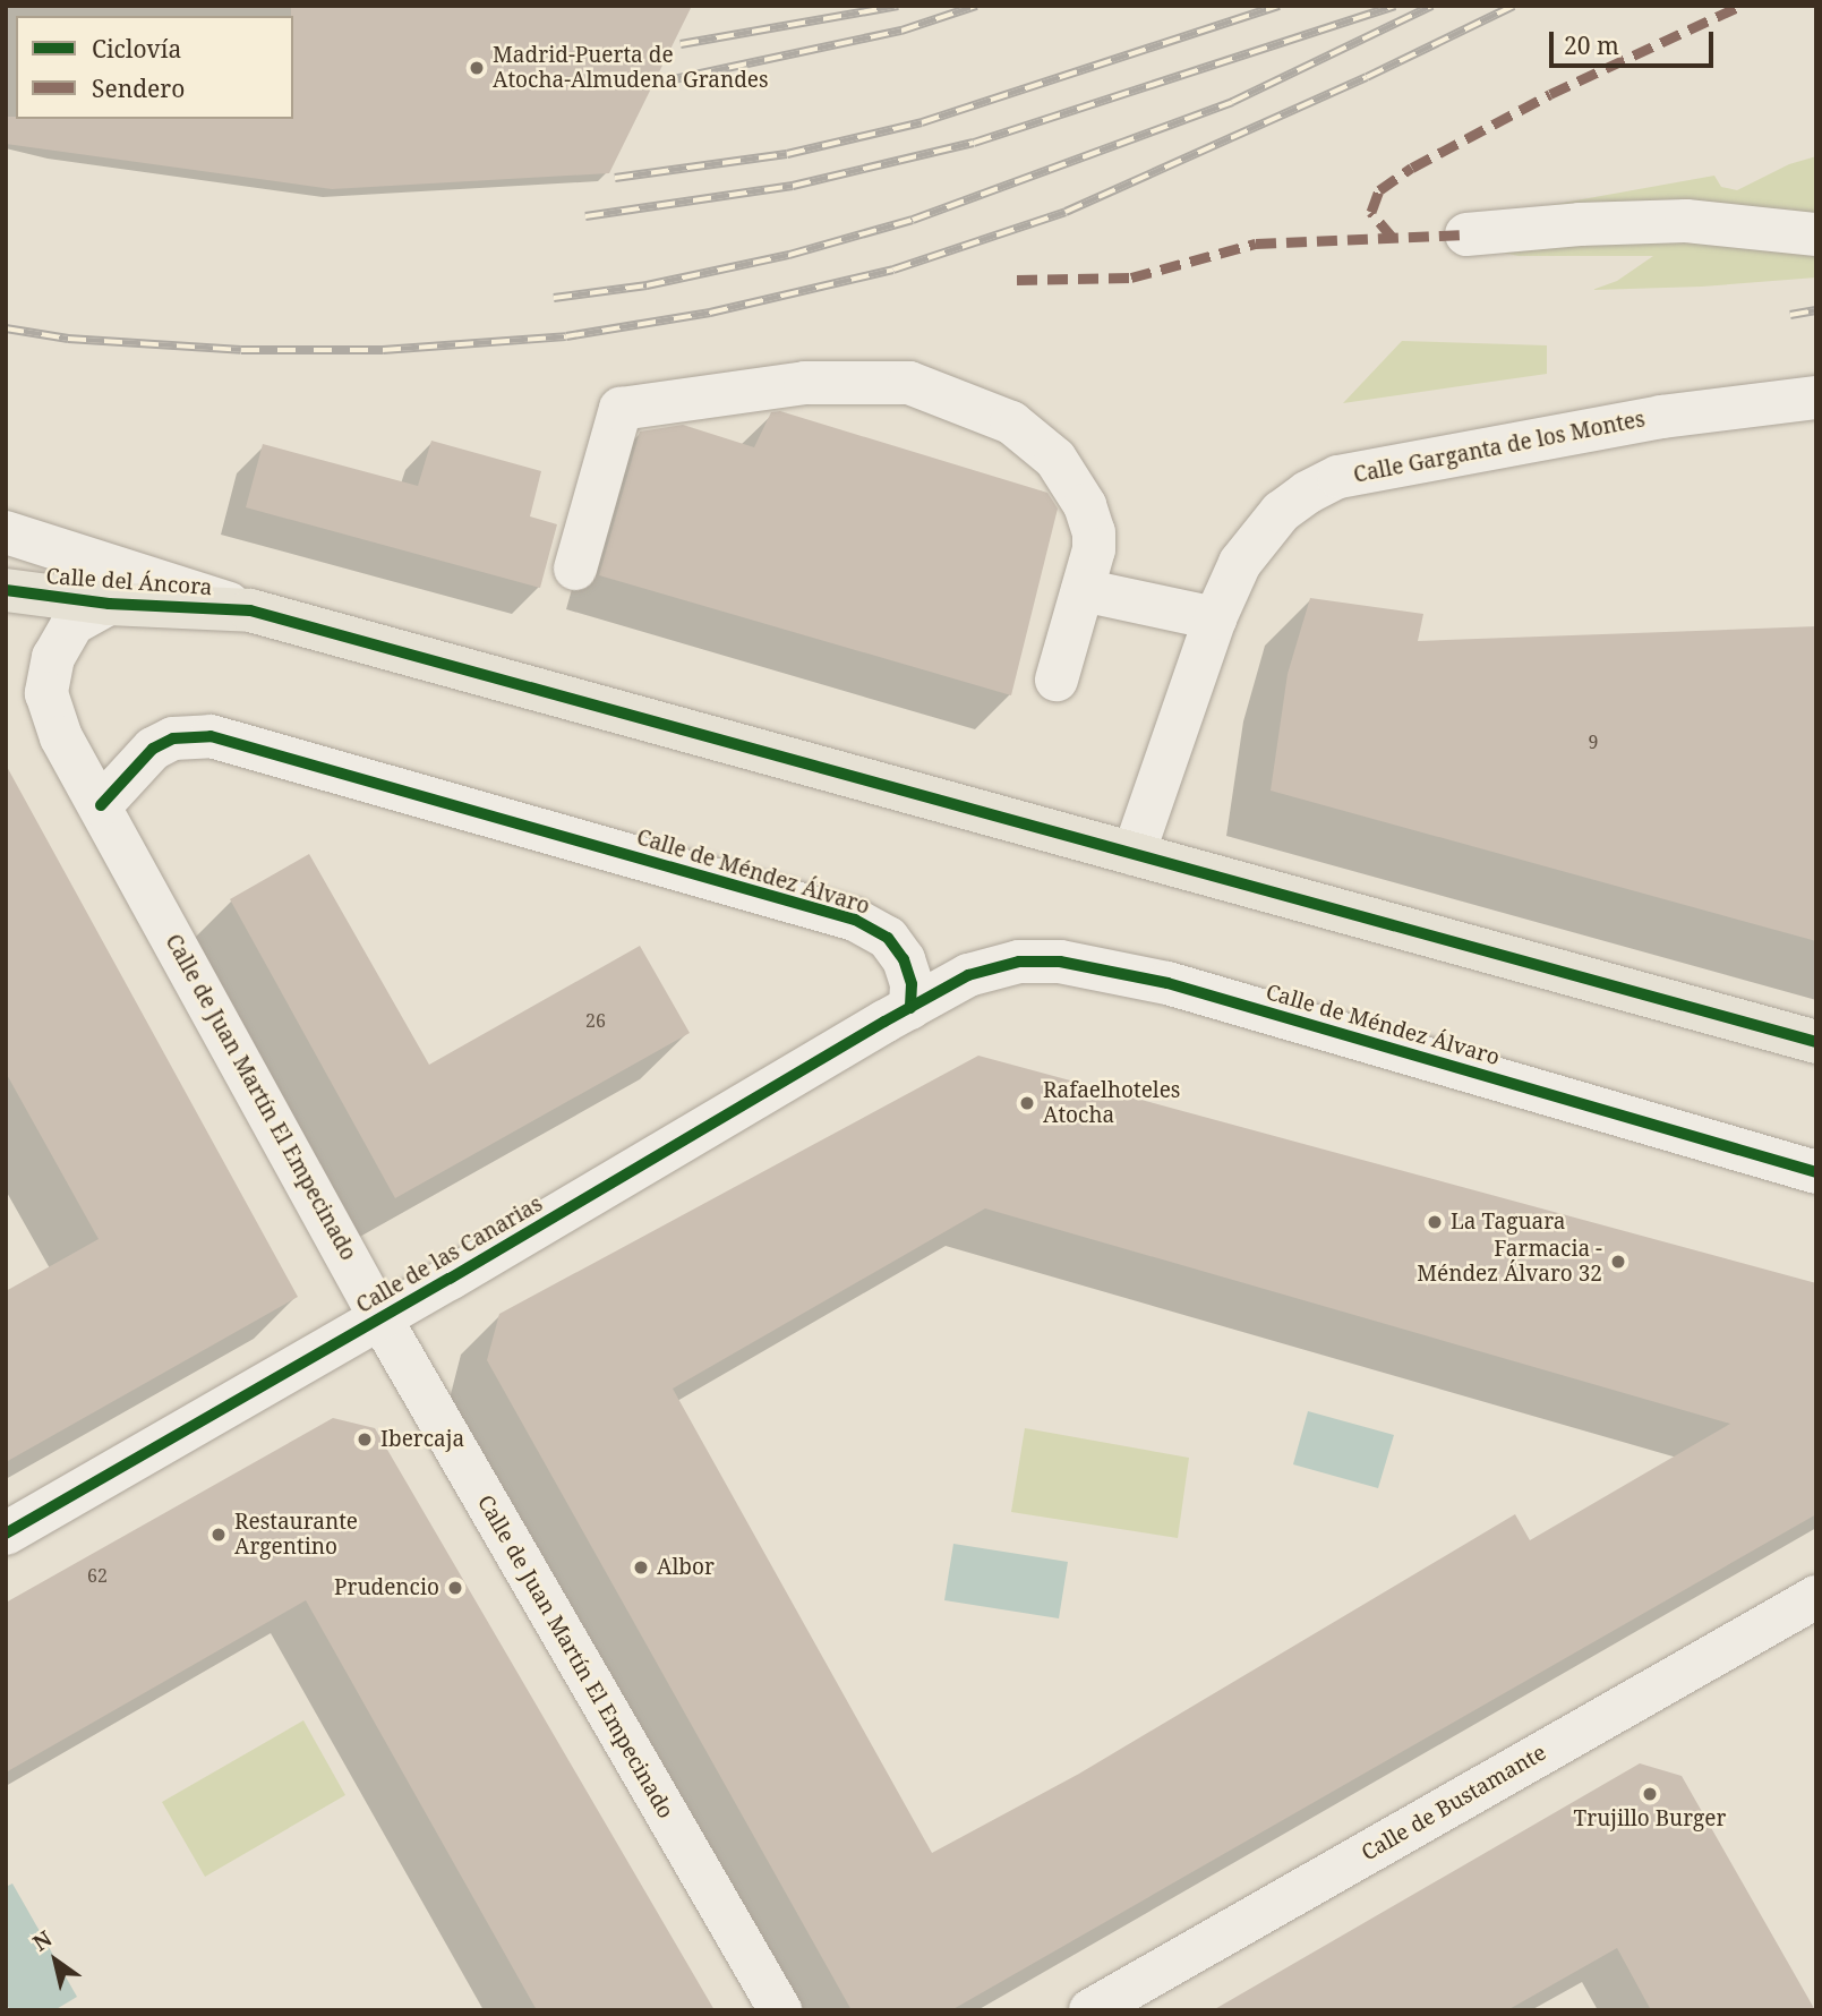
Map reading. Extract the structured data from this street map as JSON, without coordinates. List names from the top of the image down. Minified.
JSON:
{"streets":{"main road":["Calle del Áncora"],"street":["Calle Garganta de los Montes","Calle de Méndez Álvaro","Calle de Juan Martín El Empecinado","Calle de las Canarias","Calle de Bustamante"]},"crossings":[["Calle del Áncora","Calle de Juan Martín El Empecinado"],["Calle de Méndez Álvaro","Calle de Juan Martín El Empecinado"],["Calle de Méndez Álvaro","Calle de las Canarias"],["Calle de Juan Martín El Empecinado","Calle de las Canarias"]],"places":["Madrid-Puerta de Atocha-Almudena Grandes","Rafaelhoteles Atocha","La Taguara","Farmacia - Méndez Álvaro 32","Ibercaja","Restaurante Argentino","Albor","Prudencio","Trujillo Burger"],"house_numbers":["9","26","62"],"legend":["Ciclovía","Sendero"],"scale_bar":"20 m","north":"top left"}
